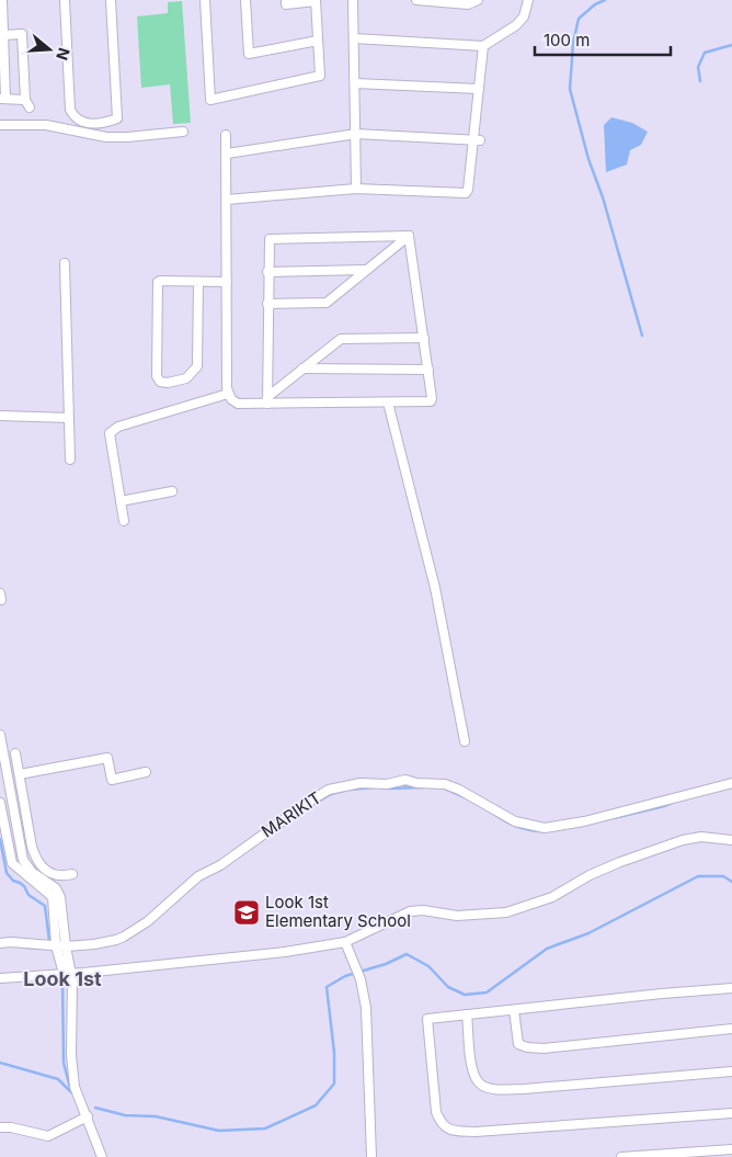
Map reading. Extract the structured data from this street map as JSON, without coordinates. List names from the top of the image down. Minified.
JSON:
{"streets":{"street":["MARIKIT"]},"districts":["Look 1st"],"places":{"school or university":["Look 1st Elementary School"]},"scale_bar":"100 m","north":"right"}
